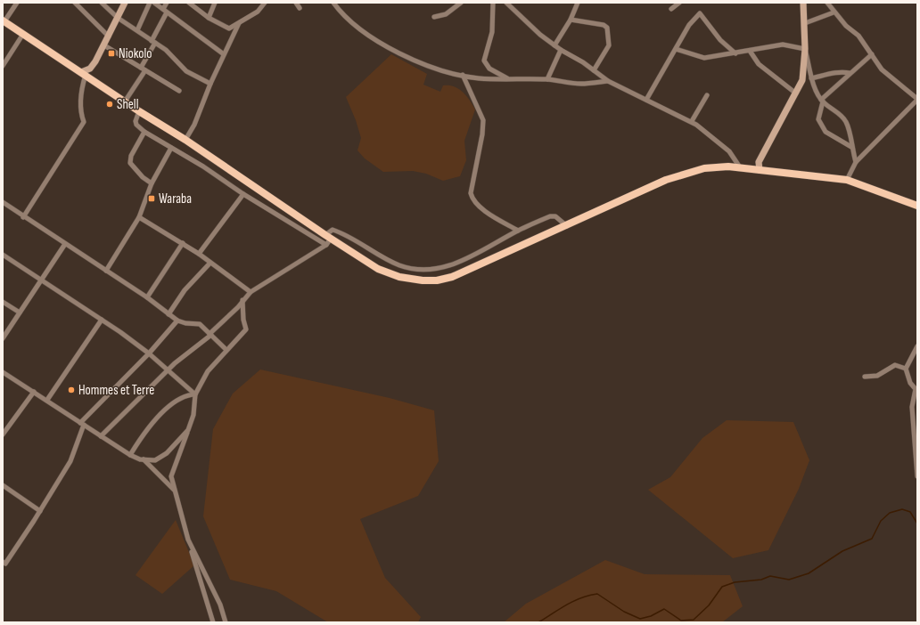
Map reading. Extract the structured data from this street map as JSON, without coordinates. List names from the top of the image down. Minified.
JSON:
{"places":{"transit":["Niokolo","Waraba"],"other":["Shell","Hommes et Terre"]}}
